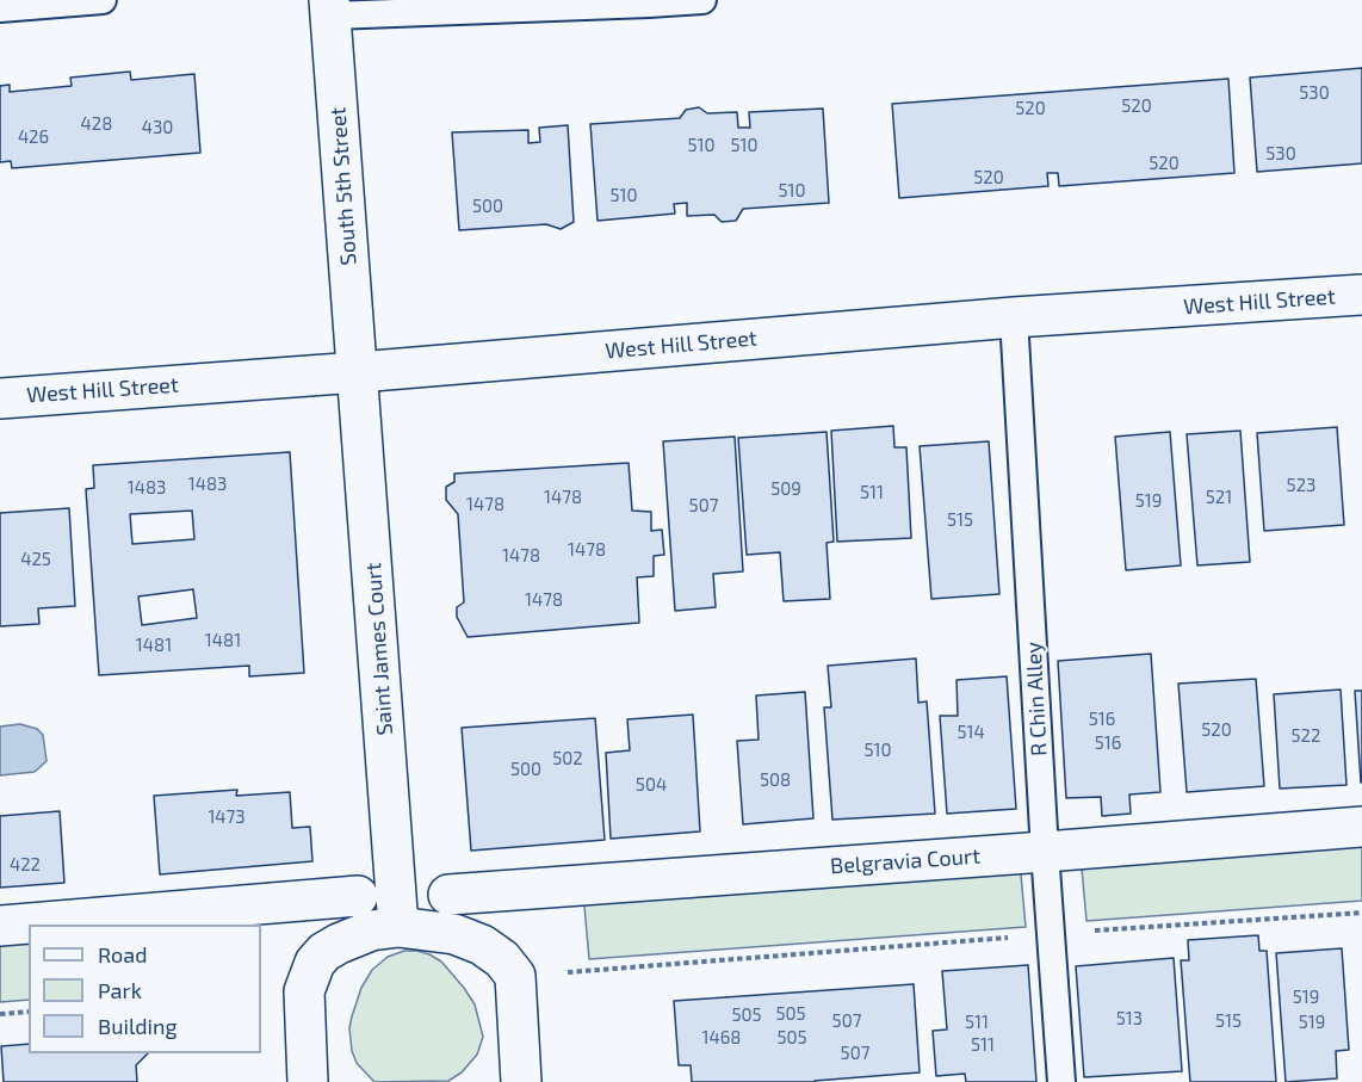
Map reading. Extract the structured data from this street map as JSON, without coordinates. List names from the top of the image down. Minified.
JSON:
{"streets":{"street":["South 5th Street","West Hill Street","Saint James Court","Belgravia Court"],"lane":["R Chin Alley"]},"crossings":[["South 5th Street","West Hill Street"],["South 5th Street","Saint James Court"],["West Hill Street","Saint James Court"],["West Hill Street","R Chin Alley"],["R Chin Alley","Belgravia Court"]],"house_numbers":["530","520","520","428","430","426","510","510","530","520","520","510","510","500","1483","523","1483","509","511","1478","521","519","1478","507","515","1478","1478","425","1478","1481","1481","516","520","514","522","516","510","502","500","508","504","1473","422","519","505","505","513","507","515","511","519","1468","505","511","507"],"legend":["Road","Park","Building"]}
